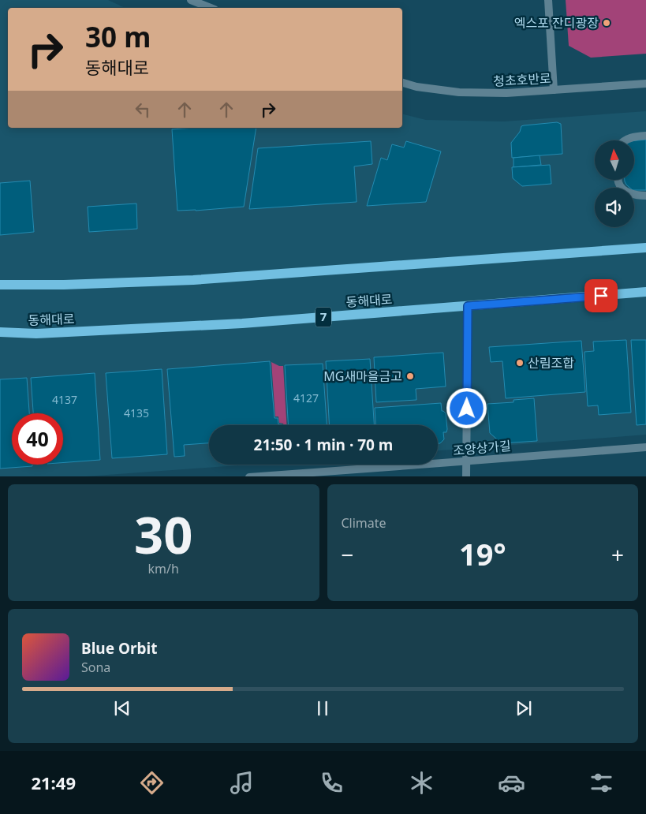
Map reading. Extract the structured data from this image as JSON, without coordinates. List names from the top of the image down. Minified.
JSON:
{"streets":{"main road":["동해대로","7"],"street":["청초호반로","조양상가길"]},"places":["엑스포 잔디광장","산림조합","MG새마을금고"],"house_numbers":["4127","4137","4135"],"north":"top","page":{"turn":["30 m","동해대로"],"limit":"40","trip":"21:50 · 1 min · 70 m","tile":[["30","km/h"],"Climate"],"heat":["−","19°","+"],"song":["Blue Orbit","Sona"],"tabs":"21:49"}}
